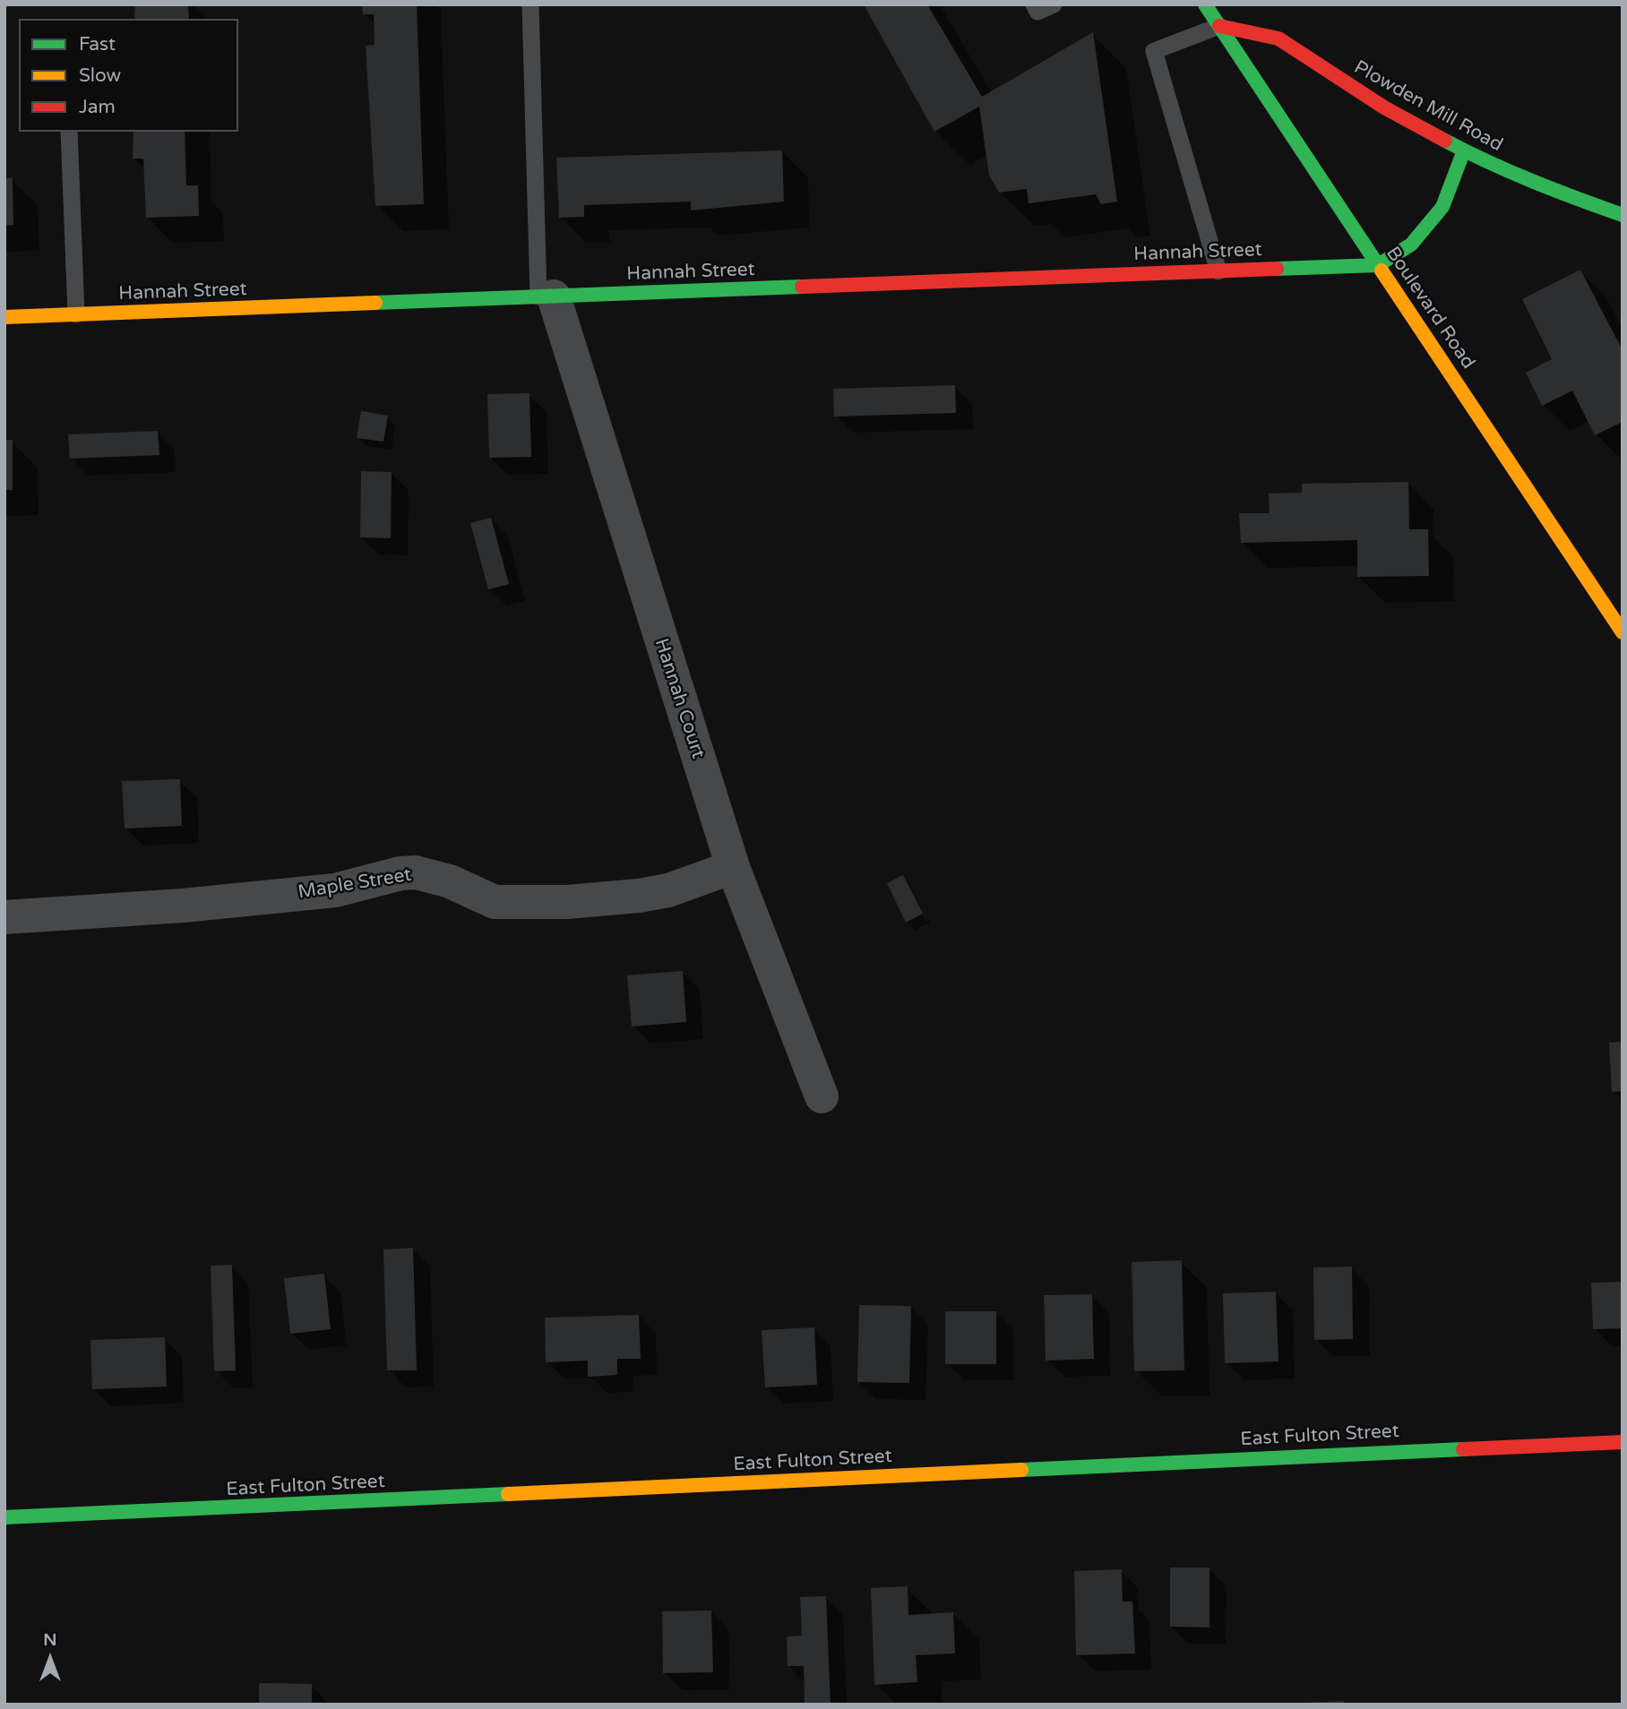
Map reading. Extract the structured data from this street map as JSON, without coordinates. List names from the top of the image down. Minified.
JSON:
{"streets":{"street":["Plowden Mill Road","Hannah Street","Boulevard Road","Hannah Court","Maple Street","East Fulton Street"]},"crossings":[["Plowden Mill Road","Boulevard Road"],["Hannah Street","Boulevard Road"],["Hannah Street","Hannah Court"],["Hannah Court","Maple Street"]],"legend":["Fast","Slow","Jam"],"north":"top"}
